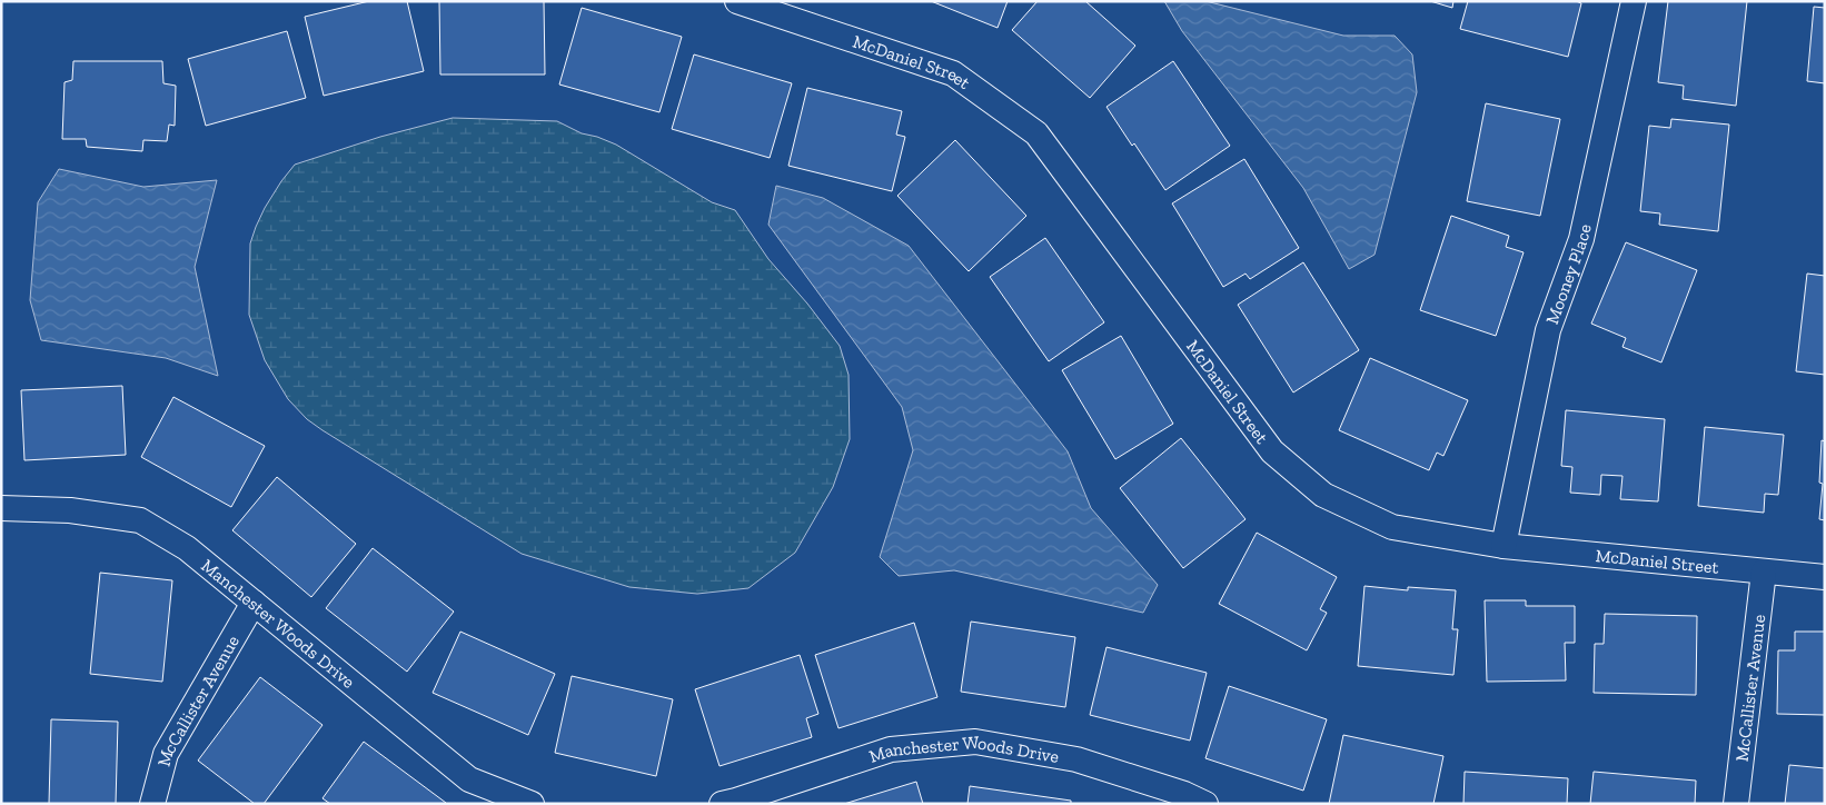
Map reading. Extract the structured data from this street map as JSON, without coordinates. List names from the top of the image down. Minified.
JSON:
{"streets":{"street":["McDaniel Street","Mooney Place","Manchester Woods Drive","McCallister Avenue"]},"crossings":[["McDaniel Street","Mooney Place"],["McDaniel Street","McCallister Avenue"],["Manchester Woods Drive","McCallister Avenue"]]}
